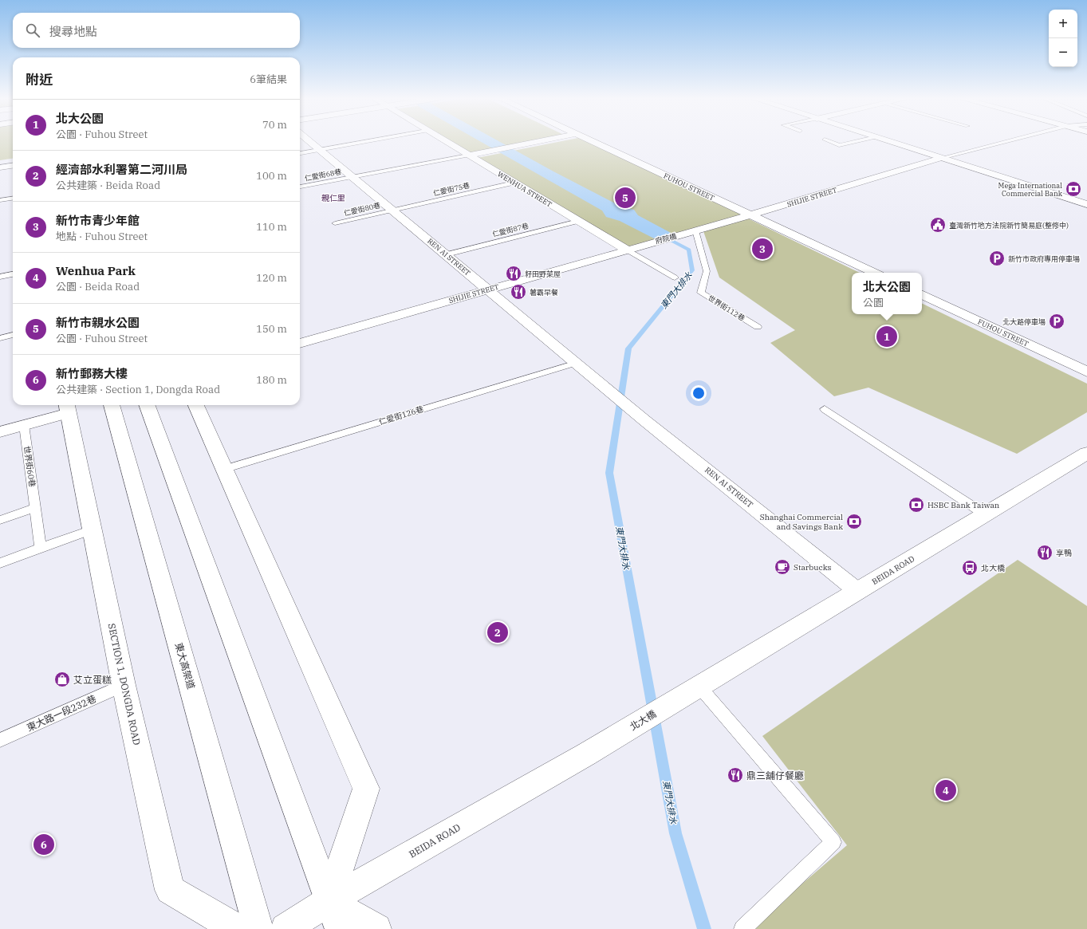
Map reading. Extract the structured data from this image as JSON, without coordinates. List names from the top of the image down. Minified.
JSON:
{"streets":{"street":["FUHOU STREET","WENHUA STREET","SHIJIE STREET","府院橋","REN AI STREET","BEIDA ROAD","東大高架道","SECTION 1, DONGDA ROAD","北大橋"],"lane":["仁愛街68巷","仁愛街75巷","仁愛街80巷","仁愛街87巷","世界街112巷","仁愛街126巷","世界街60巷","東大路一段232巷"]},"crossings":[["仁愛街68巷","WENHUA STREET"],["仁愛街68巷","REN AI STREET"],["FUHOU STREET","SHIJIE STREET"],["仁愛街75巷","WENHUA STREET"],["仁愛街75巷","仁愛街80巷"],["仁愛街75巷","REN AI STREET"],["WENHUA STREET","SHIJIE STREET"],["WENHUA STREET","仁愛街87巷"],["SHIJIE STREET","府院橋"],["SHIJIE STREET","REN AI STREET"],["SHIJIE STREET","世界街112巷"],["仁愛街80巷","REN AI STREET"],["仁愛街87巷","REN AI STREET"],["REN AI STREET","仁愛街126巷"],["REN AI STREET","BEIDA ROAD"],["BEIDA ROAD","北大橋"],["SECTION 1, DONGDA ROAD","東大路一段232巷"]],"districts":["親仁里"],"water":["東門大排水"],"places":{"bank":["Mega International Commercial Bank","HSBC Bank Taiwan","Shanghai Commercial and Savings Bank"],"public building":["臺灣新竹地方法院新竹簡易庭(整修中)"],"parking":["新竹市政府專用停車場","北大路停車場"],"restaurant":["籽田野菜屋","薯霸早餐","享鴨","鼎三舖仔餐廳"],"cafe":["Starbucks"],"bus stop":["北大橋"],"shop":["艾立蛋糕"]},"page":{"map_buttons":["+","−"],"search":"搜尋地點","heading":["附近","6筆結果"],"list":[{"mark":"1","name":"北大公園","note":"公園 · Fuhou Street","value":"70 m"},{"mark":"2","name":"經濟部水利署第二河川局","note":"公共建築 · Beida Road","value":"100 m"},{"mark":"3","name":"新竹市青少年館","note":"地點 · Fuhou Street","value":"110 m"},{"mark":"4","name":"Wenhua Park","note":"公園 · Beida Road","value":"120 m"},{"mark":"5","name":"新竹市親水公園","note":"公園 · Fuhou Street","value":"150 m"},{"mark":"6","name":"新竹郵務大樓","note":"公共建築 · Section 1, Dongda Road","value":"180 m"}],"pins":["5","3","1","2","4","6"],"popup":["北大公園","公園"]}}
